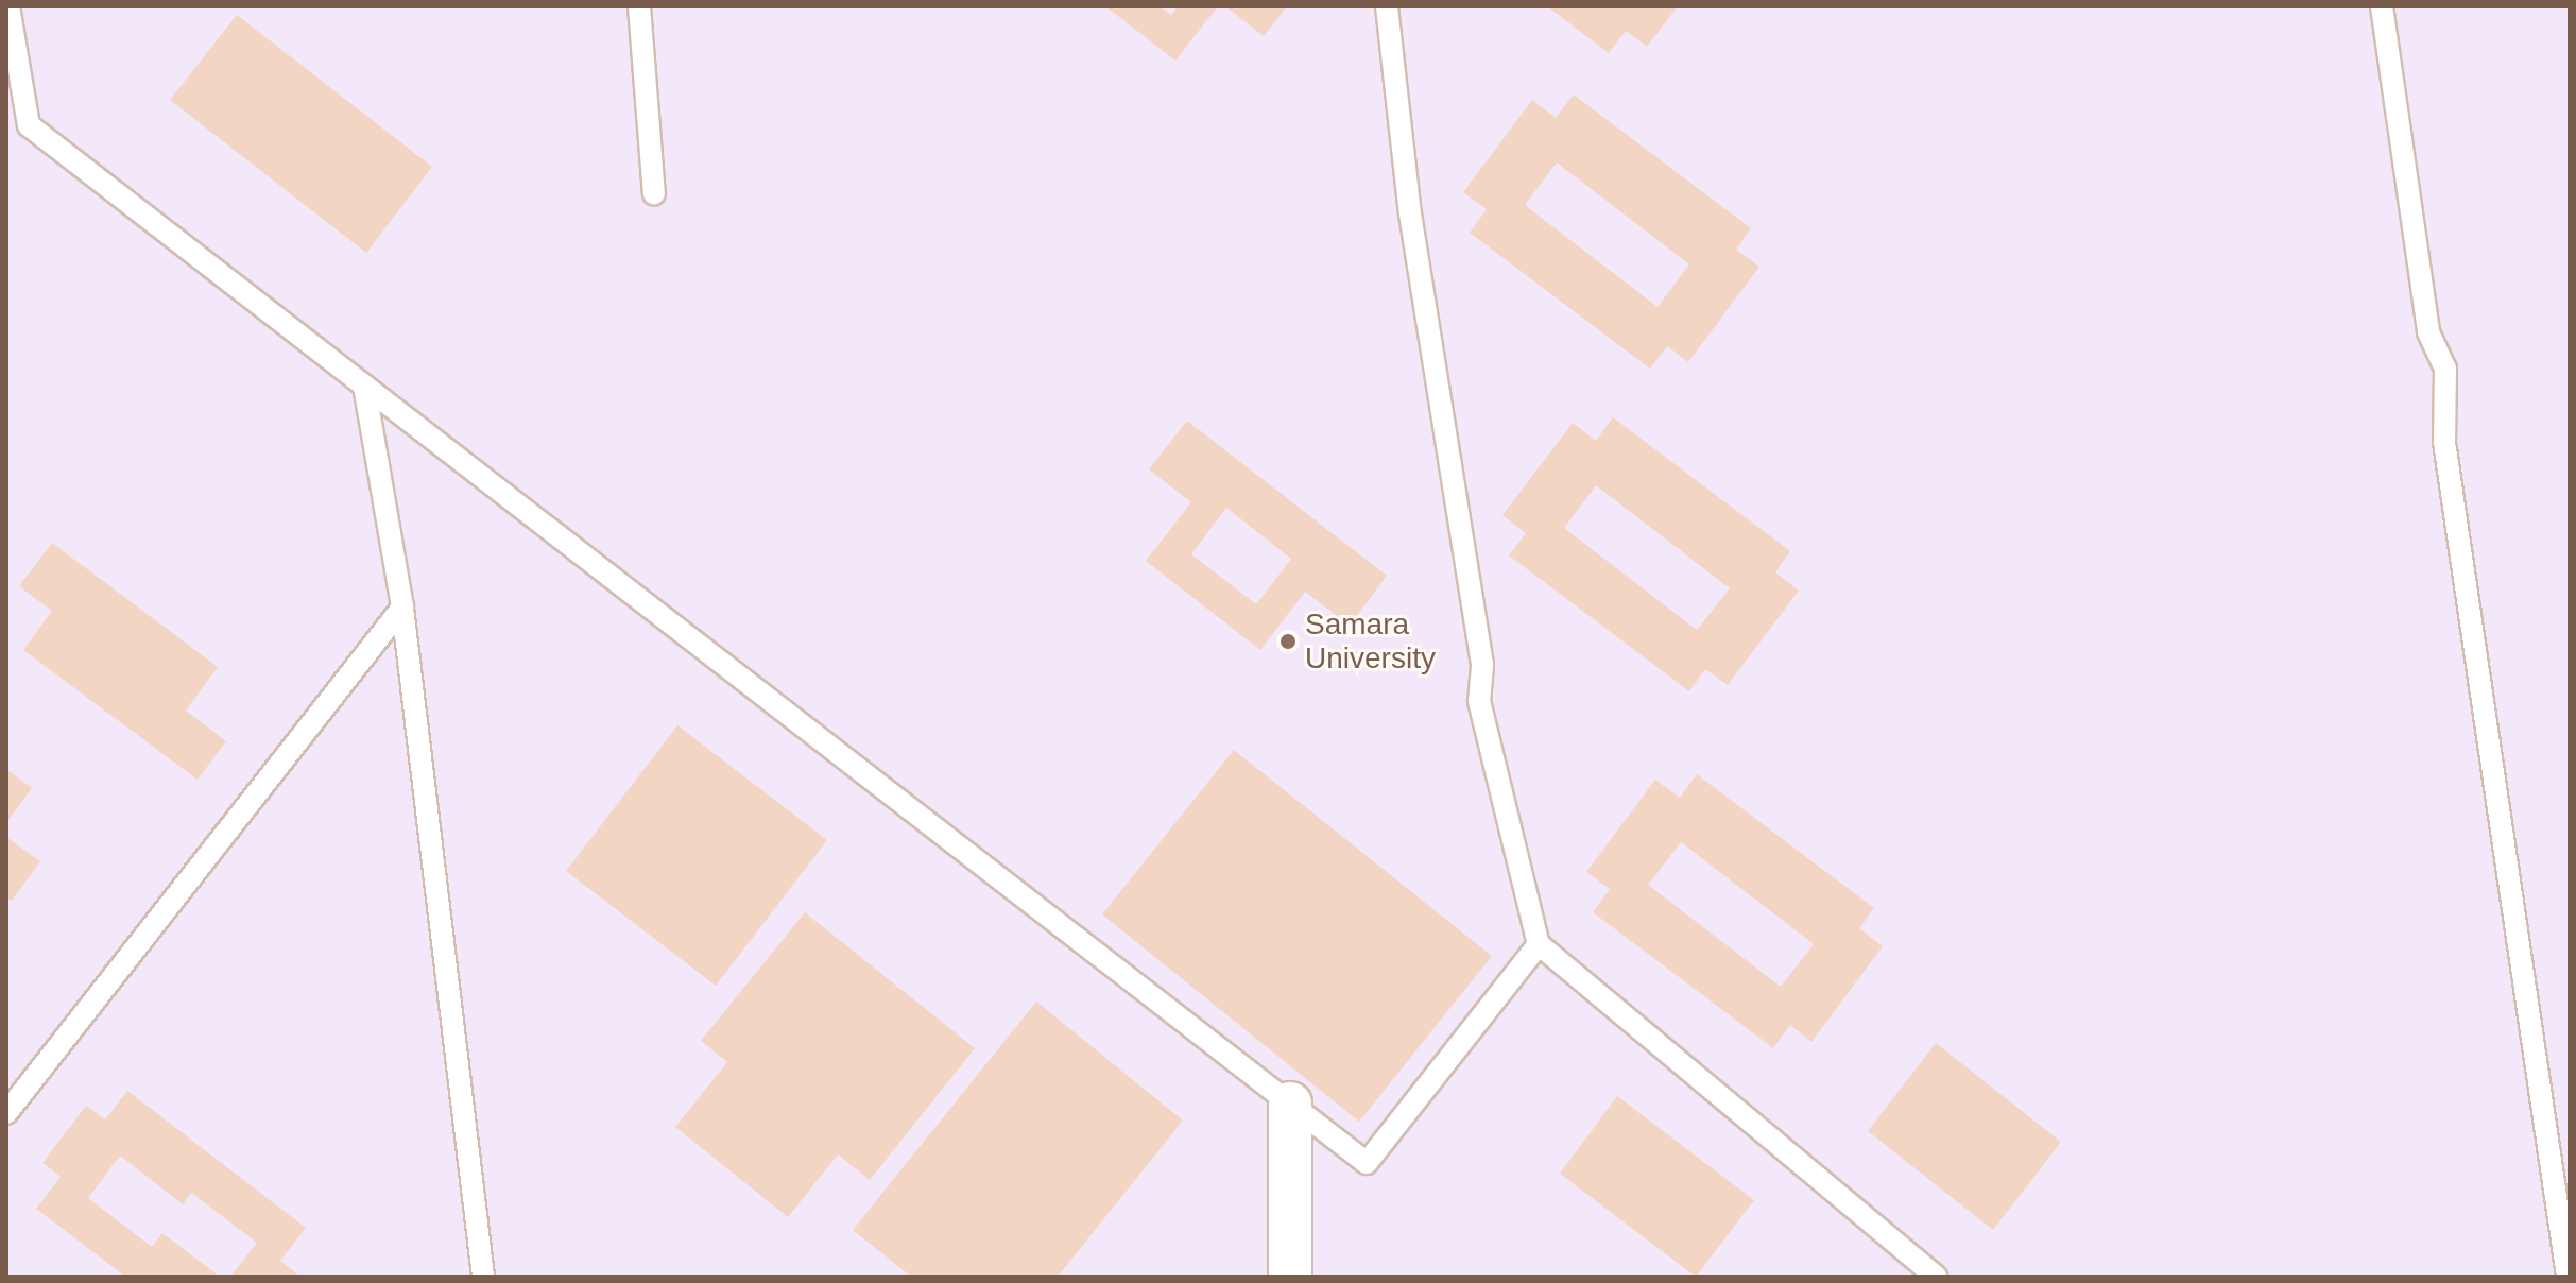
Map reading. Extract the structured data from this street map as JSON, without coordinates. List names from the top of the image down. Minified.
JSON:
{"places":["Samara University"]}
